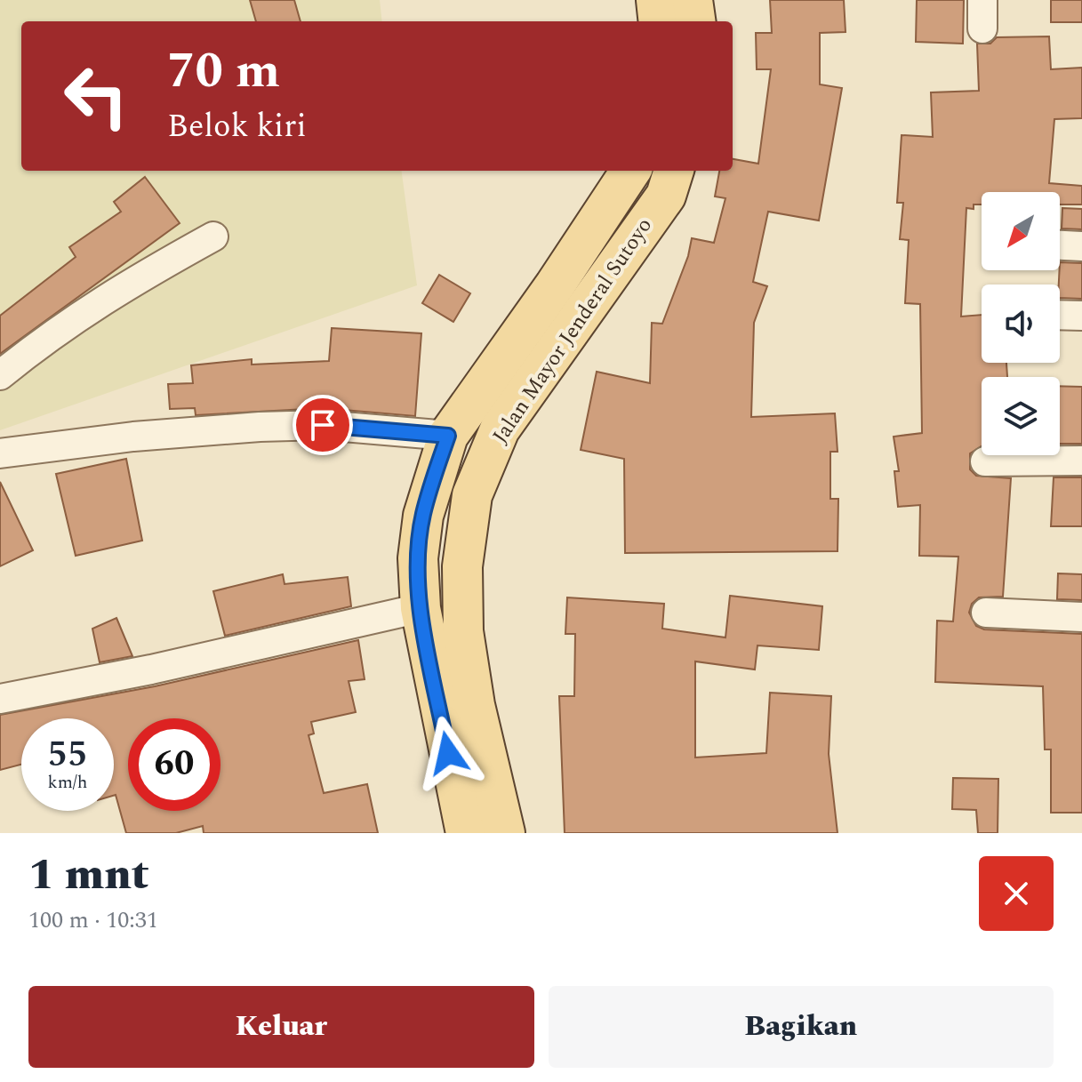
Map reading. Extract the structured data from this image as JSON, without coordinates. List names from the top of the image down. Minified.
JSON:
{"streets":{"main road":["Jalan Mayor Jenderal Sutoyo"]},"north":"bottom left","page":{"turn":["70 m","Belok kiri"],"speed":"55 km/h","limit":"60","heading":["1 mnt","100 m · 10:31"],"buttons":["Keluar","Bagikan"]}}
